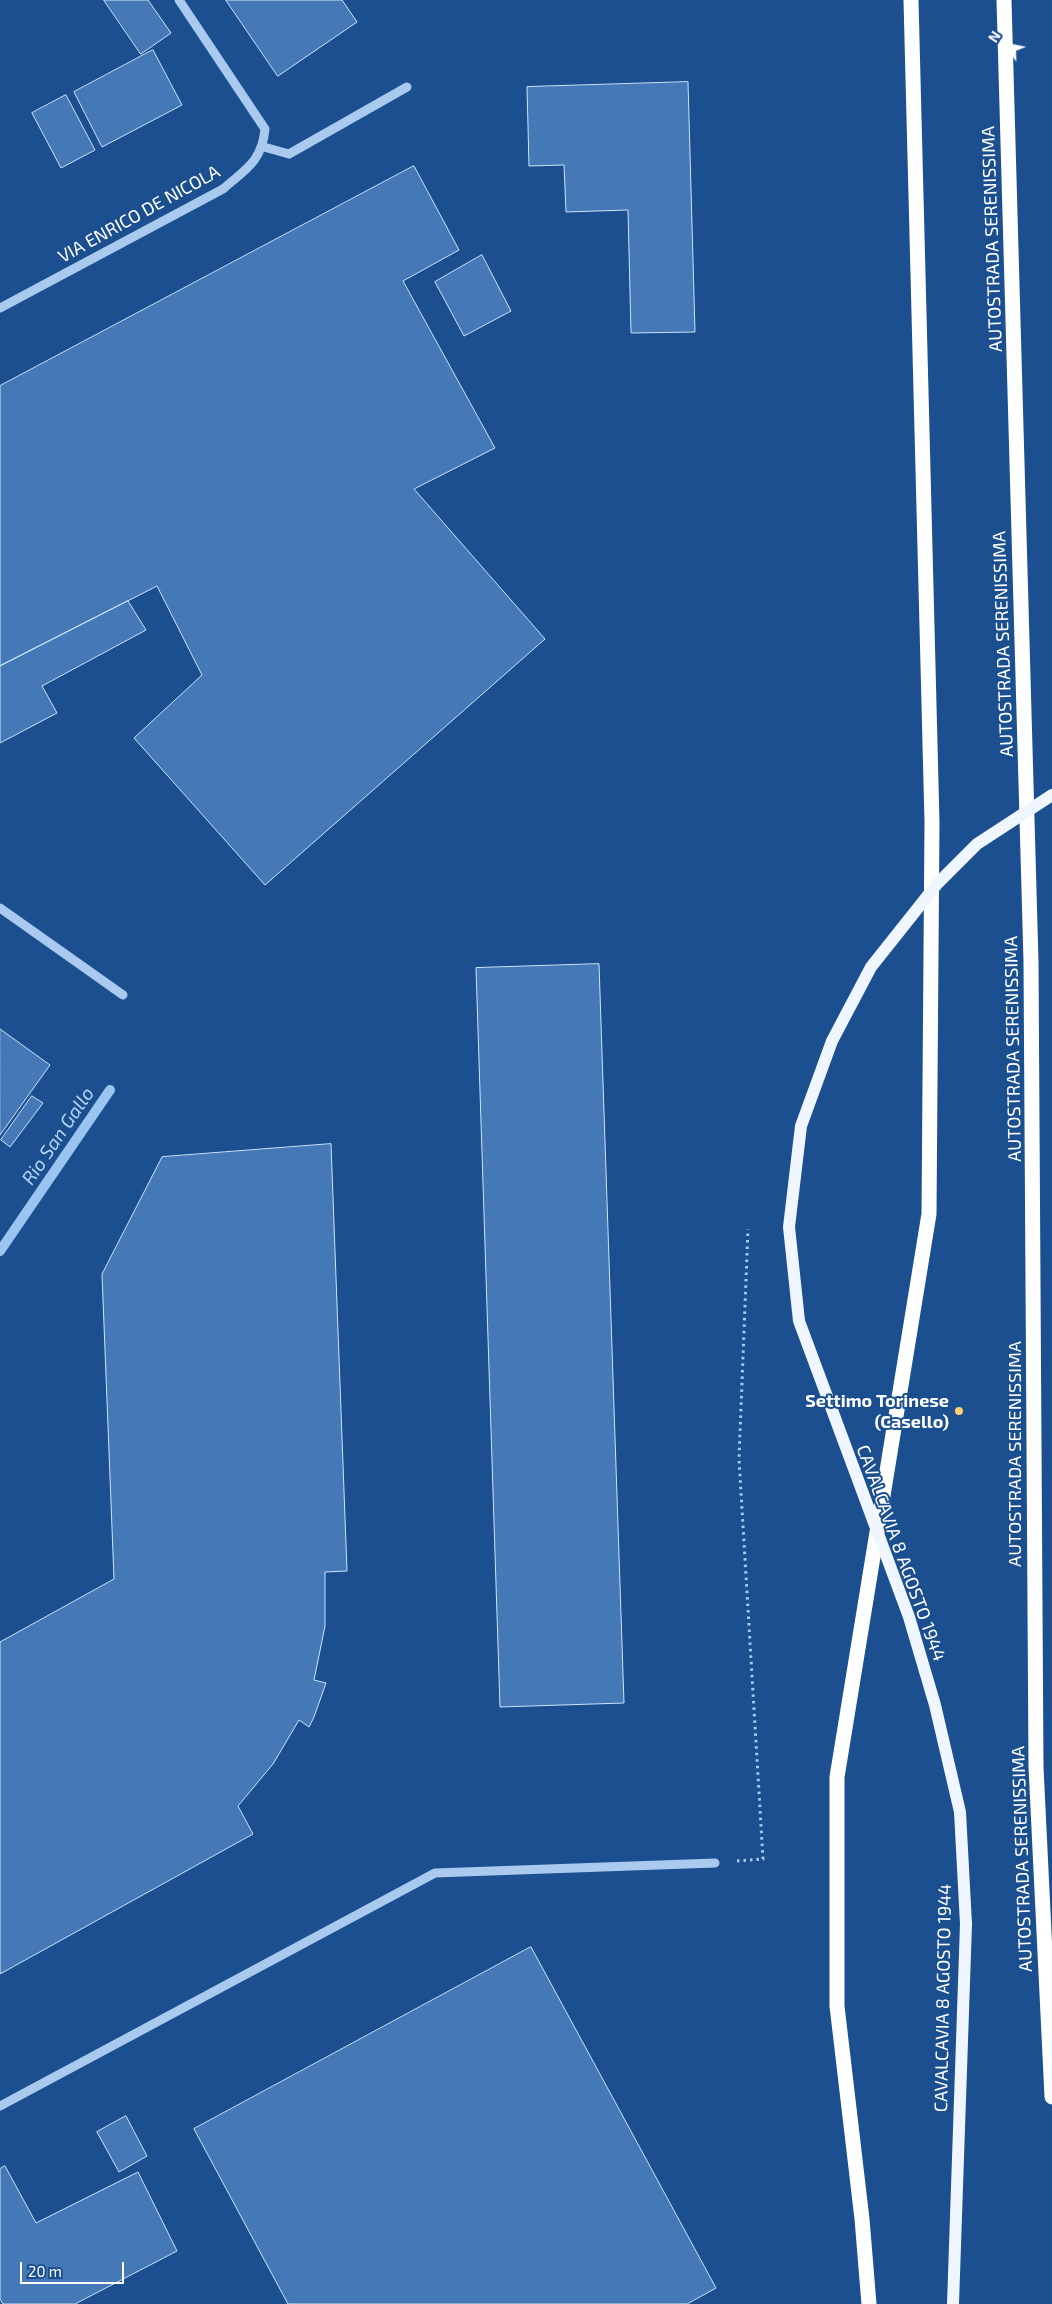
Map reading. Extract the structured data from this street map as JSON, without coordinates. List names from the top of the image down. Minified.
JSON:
{"streets":{"highway":["AUTOSTRADA SERENISSIMA"],"main road":["CAVALCAVIA 8 AGOSTO 1944"],"street":["VIA ENRICO DE NICOLA"]},"water":["Rio San Gallo"],"places":["Settimo Torinese (Casello)"],"scale_bar":"20 m","north":"top left"}
